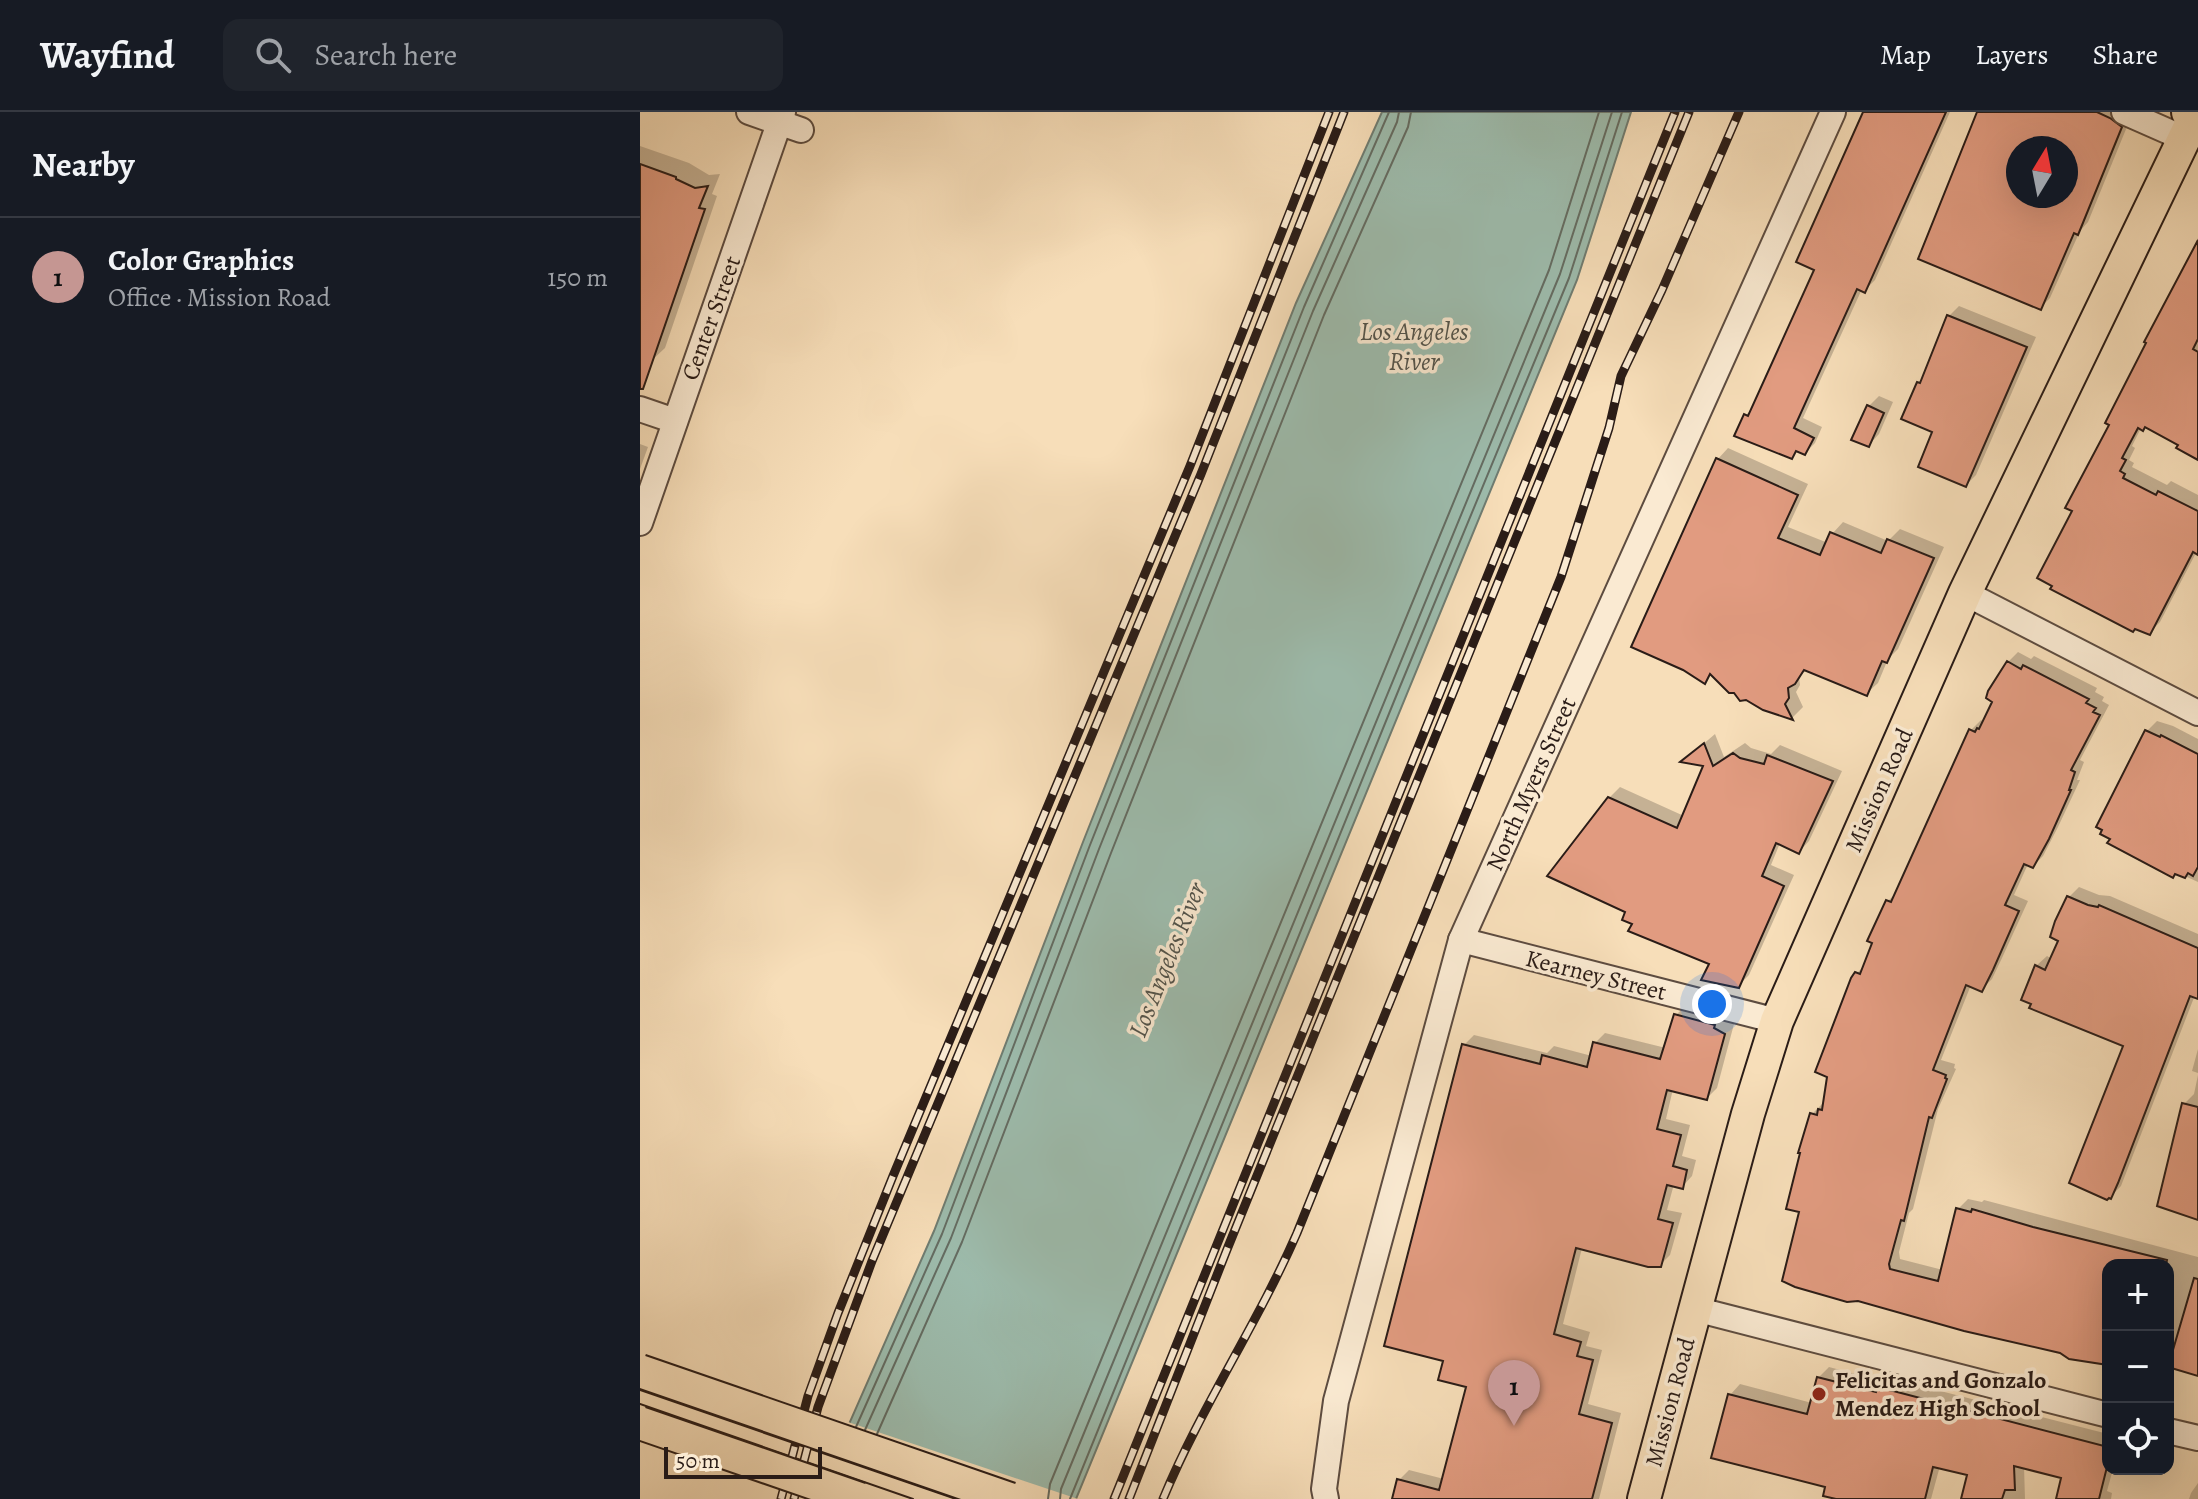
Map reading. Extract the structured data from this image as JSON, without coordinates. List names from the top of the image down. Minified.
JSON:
{"streets":{"main road":["Mission Road"],"street":["Center Street","North Myers Street","Kearney Street"]},"crossings":[["North Myers Street","Kearney Street"],["Mission Road","Kearney Street"]],"water":["Los Angeles River"],"places":["Felicitas and Gonzalo Mendez High School"],"scale_bar":"50 m","north":"top","page":{"header":"Wayfind","search":"Search here","nav":["Map","Layers","Share"],"heading":"Nearby","list":[{"mark":"1","name":"Color Graphics","note":"Office · Mission Road","value":"150 m"}],"map_buttons":["+","−"],"pins":"1","scale":"50 m"}}
